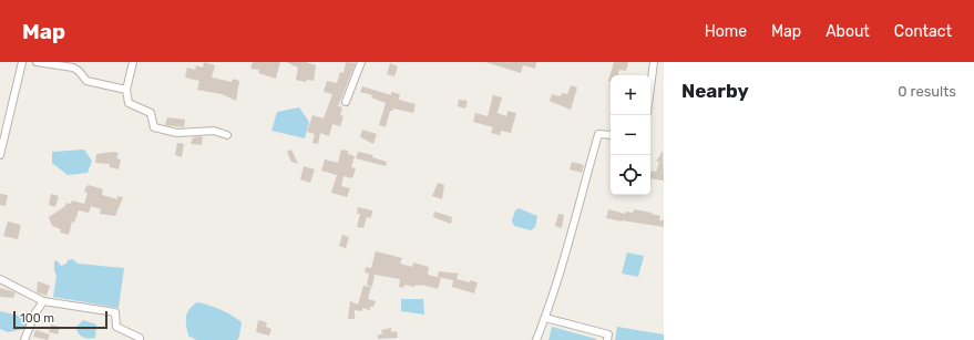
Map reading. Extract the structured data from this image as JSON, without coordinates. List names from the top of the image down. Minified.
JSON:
{"scale_bar":"100 m","page":{"header":"Map","nav":["Home","Map","About","Contact"],"heading":["Nearby","0 results"],"map_buttons":["+","−"],"scale":"100 m"}}
